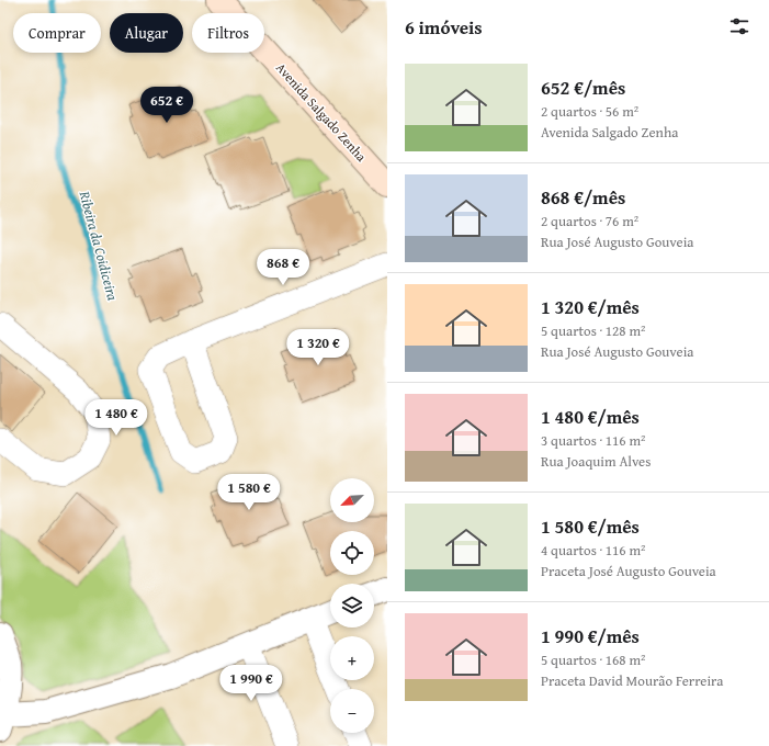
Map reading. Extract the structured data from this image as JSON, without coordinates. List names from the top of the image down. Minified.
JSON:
{"streets":{"main road":["Avenida Salgado Zenha"]},"water":["Ribeira da Coidiceira"],"north":"bottom left","page":{"heading":"6 imóveis","chip":["Comprar","Alugar","Filtros"],"list":[{"name":"652 €/mês","note":"2 quartos · 56 m² · Avenida Salgado Zenha"},{"name":"868 €/mês","note":"2 quartos · 76 m² · Rua José Augusto Gouveia"},{"name":"1 320 €/mês","note":"5 quartos · 128 m² · Rua José Augusto Gouveia"},{"name":"1 480 €/mês","note":"3 quartos · 116 m² · Rua Joaquim Alves"},{"name":"1 580 €/mês","note":"4 quartos · 116 m² · Praceta José Augusto Gouveia"},{"name":"1 990 €/mês","note":"5 quartos · 168 m² · Praceta David Mourão Ferreira"}],"price":["652 €","868 €","1 320 €","1 480 €","1 580 €","1 990 €"],"map_buttons":["+","−"]}}
